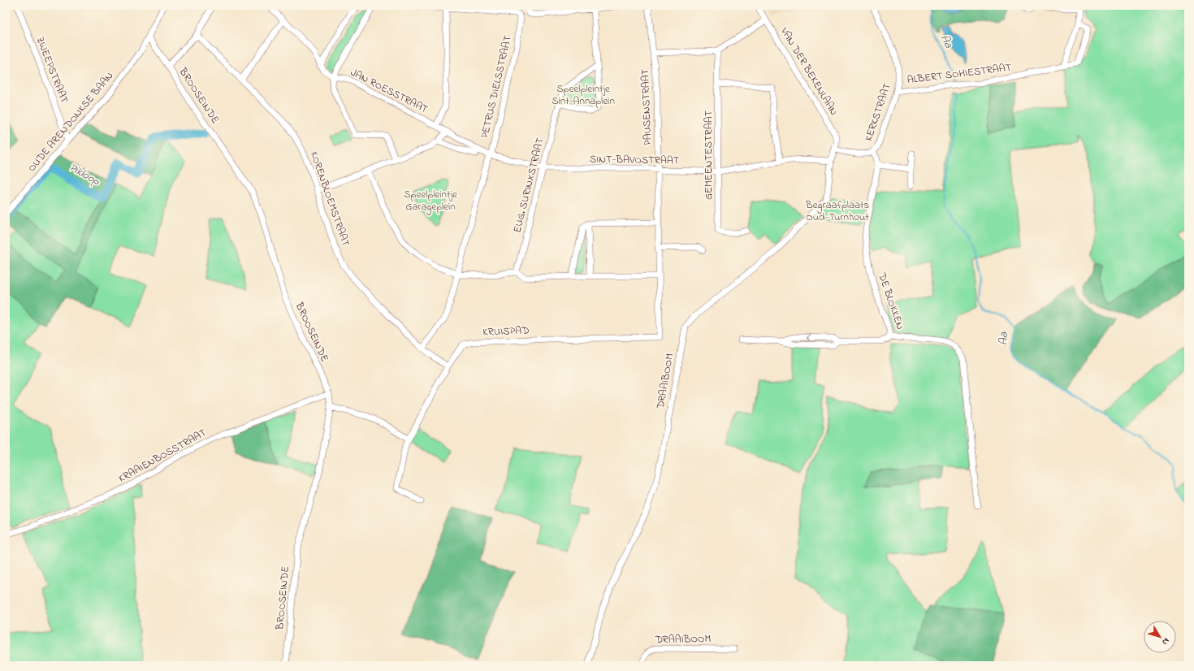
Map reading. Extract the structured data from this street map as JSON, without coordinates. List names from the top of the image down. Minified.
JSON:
{"streets":{"street":["ZWEEPSTRAAT","VAN DER BEKENLAAN","ALBERT SOHIESTRAAT","PETRUS DIELSSTRAAT","JAN ROESSTRAAT","BROOSEINDE","PAUSENSTRAAT","KERKSTRAAT","OUDE ARENDONKSE BAAN","GEMEENTESTRAAT","SINT-BAVOSTRAAT","EUG. SURINXSTRAAT","KORENBLOEMSTRAAT","DE BLOKKEN","KRUISPAD","DRAAIBOOM","KRAAIENBOSSTRAAT"]},"crossings":[["ZWEEPSTRAAT","OUDE ARENDONKSE BAAN"],["VAN DER BEKENLAAN","KERKSTRAAT"],["VAN DER BEKENLAAN","DRAAIBOOM"],["ALBERT SOHIESTRAAT","KERKSTRAAT"],["PETRUS DIELSSTRAAT","SINT-BAVOSTRAAT"],["PETRUS DIELSSTRAAT","KORENBLOEMSTRAAT"],["JAN ROESSTRAAT","SINT-BAVOSTRAAT"],["BROOSEINDE","OUDE ARENDONKSE BAAN"],["BROOSEINDE","KRAAIENBOSSTRAAT"],["PAUSENSTRAAT","SINT-BAVOSTRAAT"],["PAUSENSTRAAT","KRUISPAD"],["KERKSTRAAT","DE BLOKKEN"],["KERKSTRAAT","DRAAIBOOM"],["GEMEENTESTRAAT","SINT-BAVOSTRAAT"],["SINT-BAVOSTRAAT","EUG. SURINXSTRAAT"],["SINT-BAVOSTRAAT","DRAAIBOOM"],["KORENBLOEMSTRAAT","KRUISPAD"]],"water":["Aa","Pikloop"],"parks":["Speelpleintje Sint-Annaplein","Speelpleintje Garageplein","Begraafplaats Oud-Turnhout"],"north":"bottom right"}
